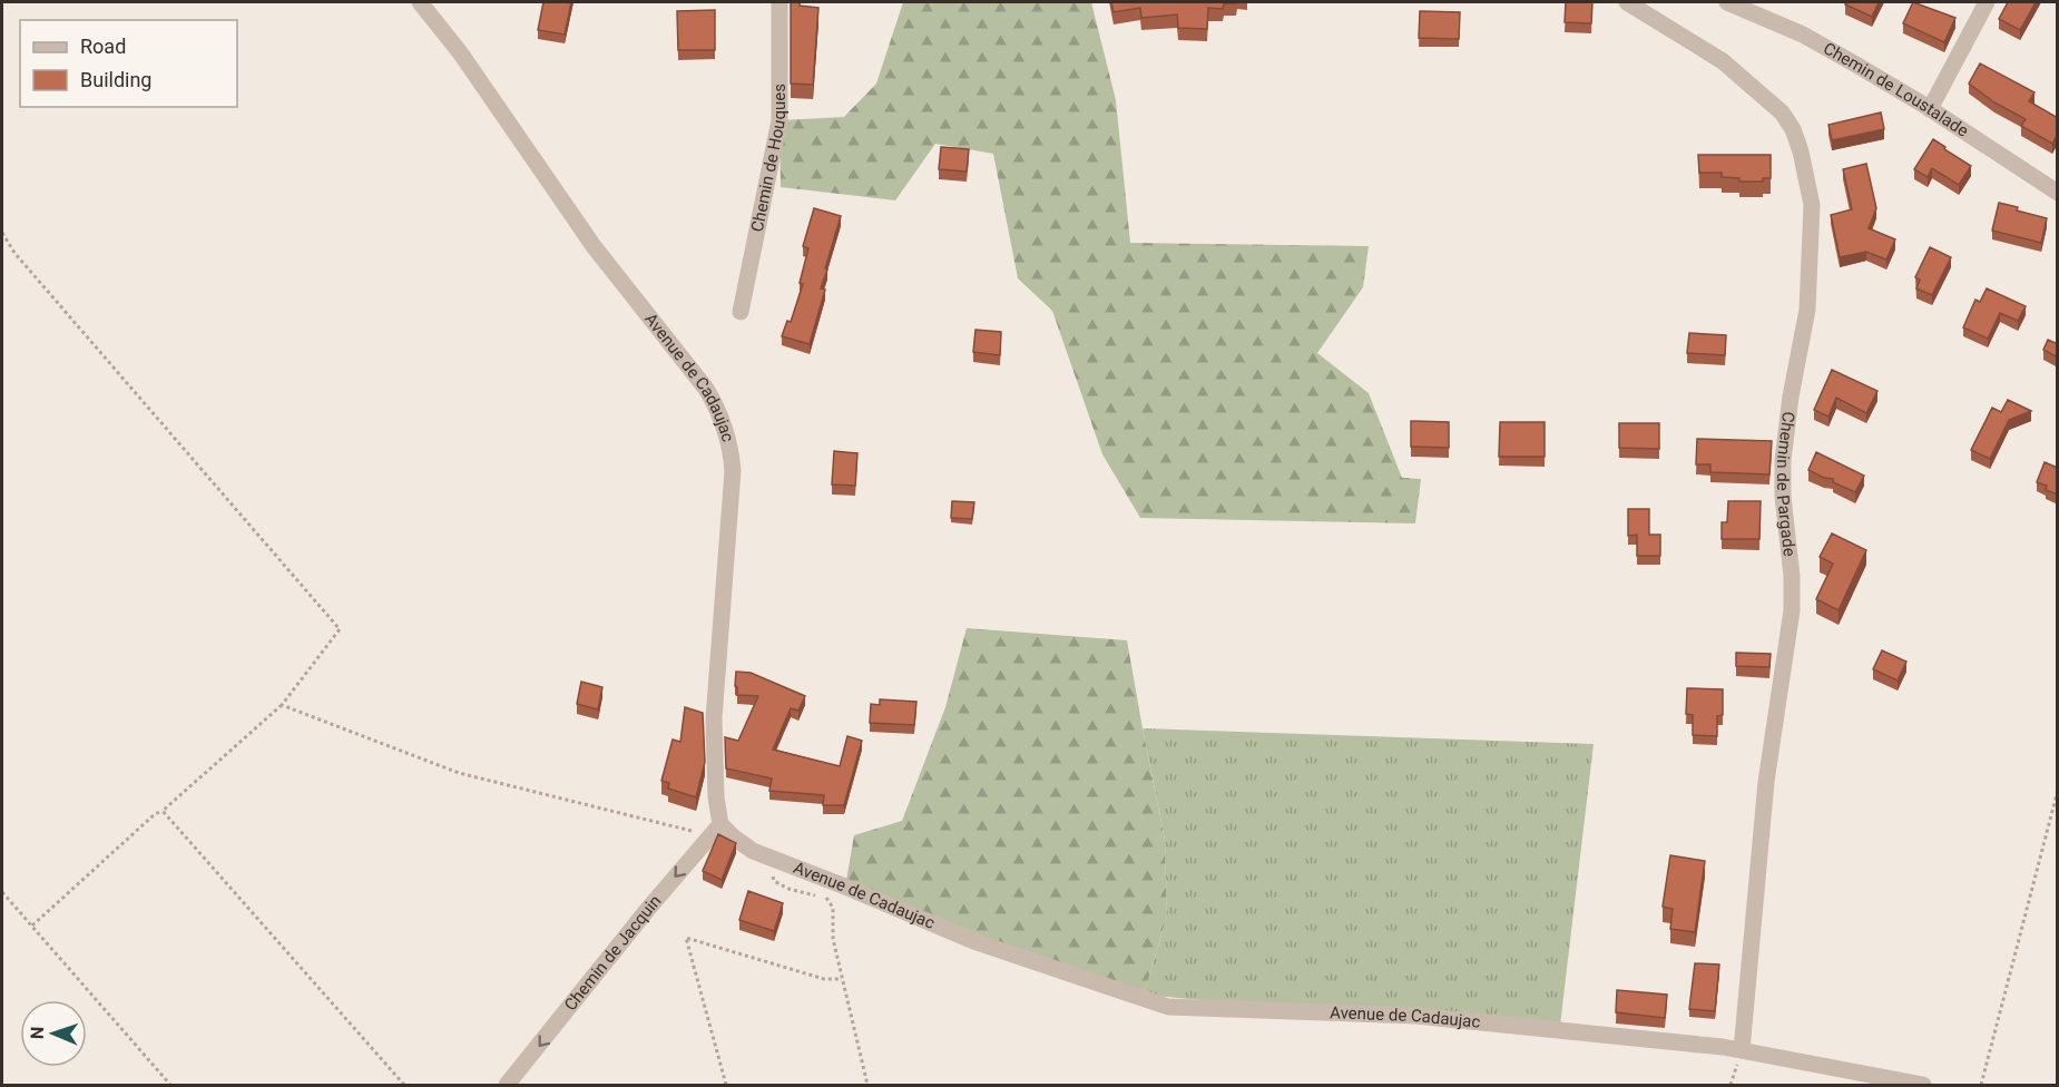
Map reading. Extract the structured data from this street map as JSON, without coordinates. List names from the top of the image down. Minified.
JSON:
{"streets":{"street":["Chemin de Loustalade","Chemin de Houques","Avenue de Cadaujac","Chemin de Pargade","Chemin de Jacquin"]},"crossings":[["Avenue de Cadaujac","Chemin de Pargade"],["Avenue de Cadaujac","Chemin de Jacquin"]],"one_way":["Chemin de Jacquin"],"legend":["Road","Building"],"north":"left"}
